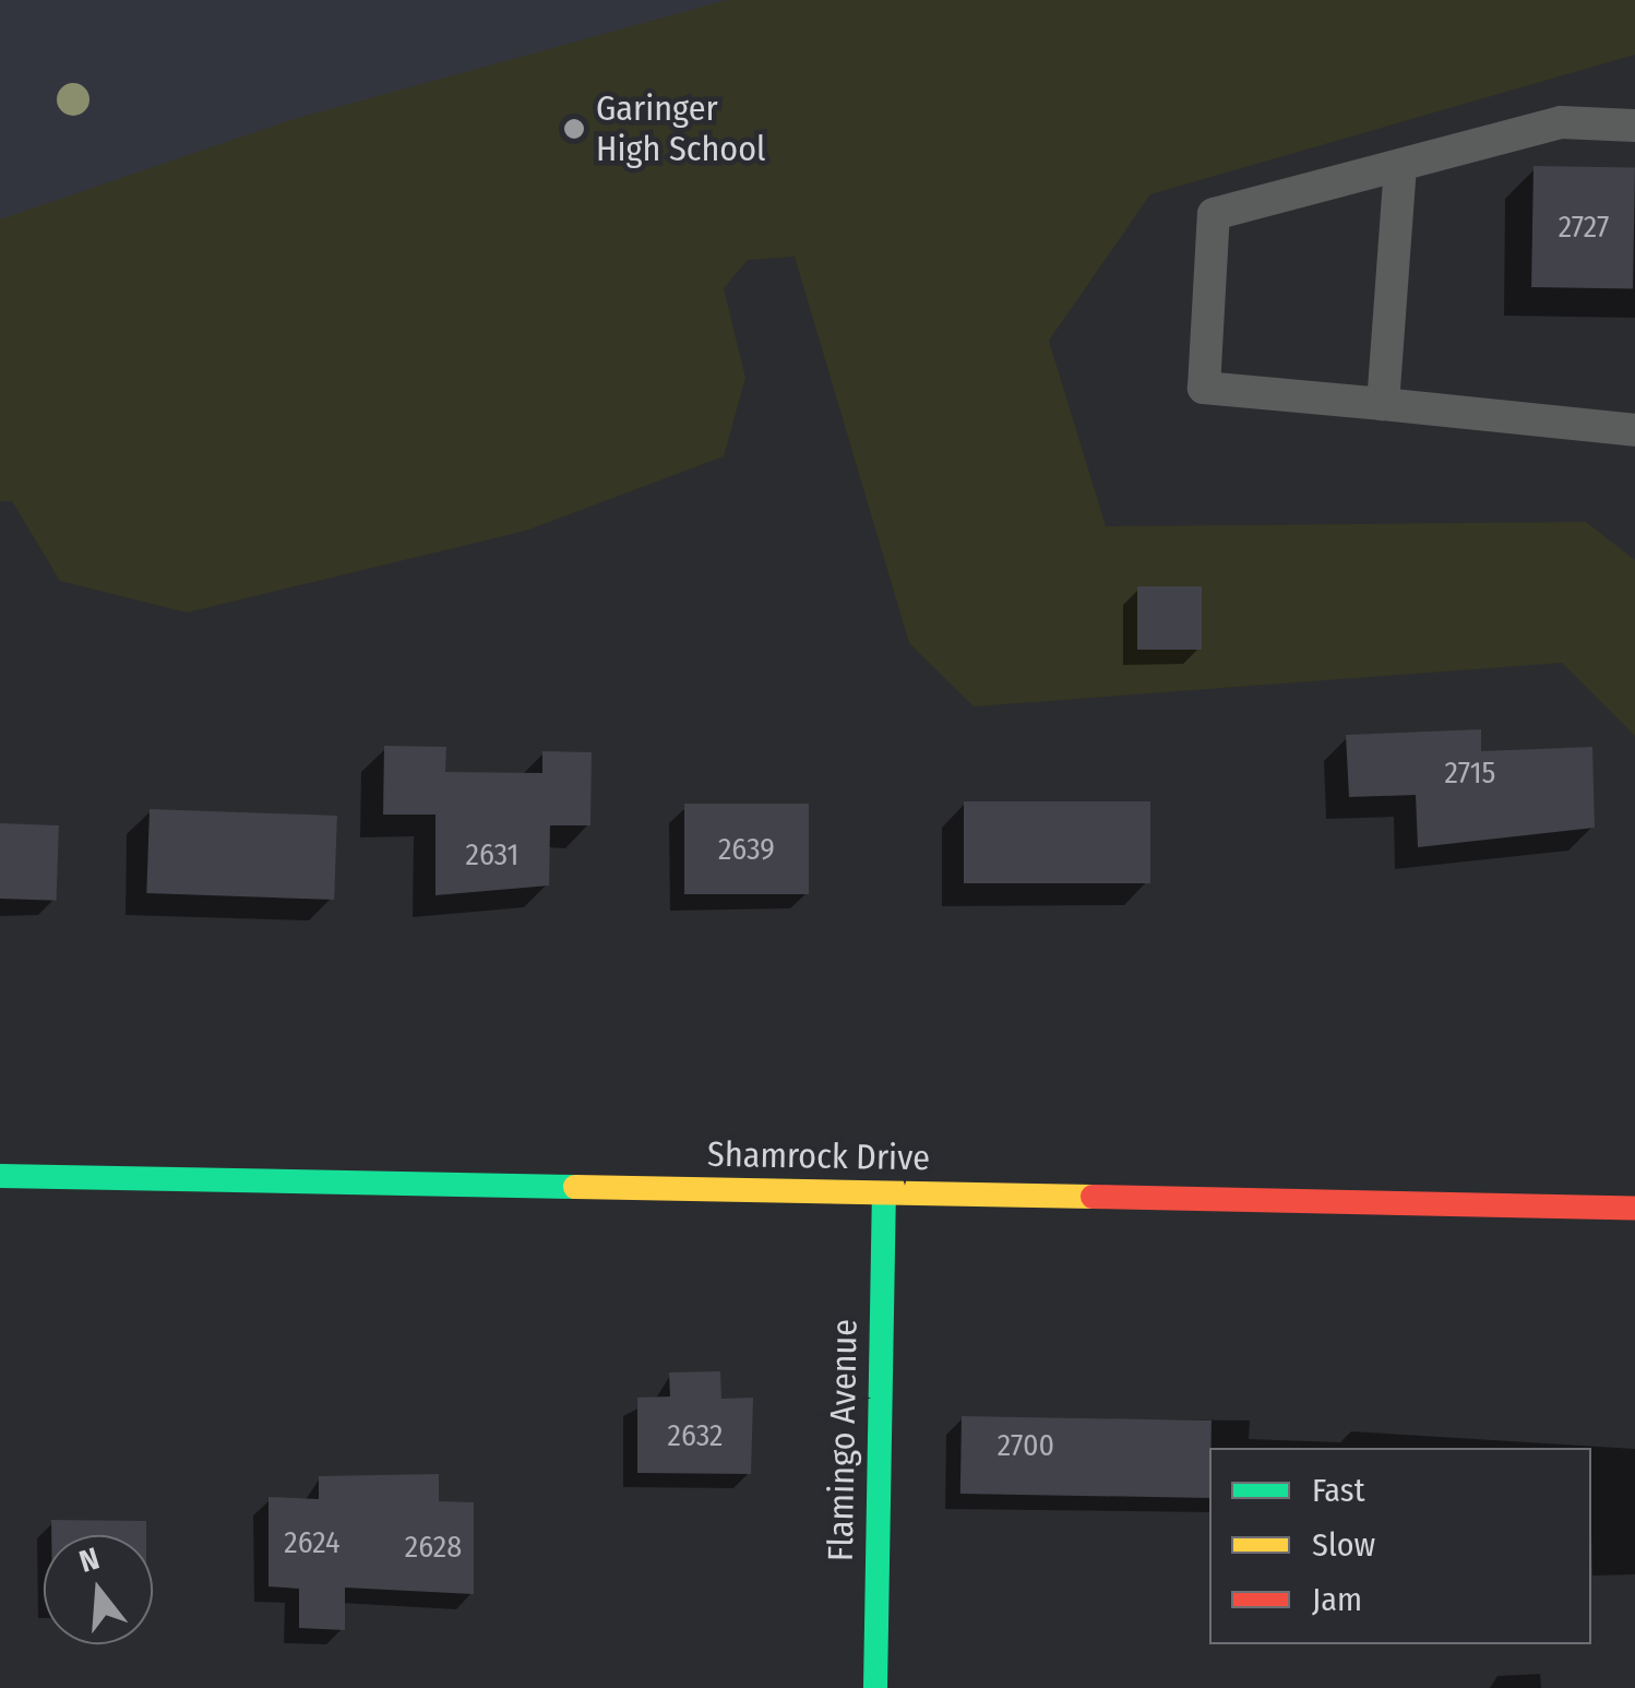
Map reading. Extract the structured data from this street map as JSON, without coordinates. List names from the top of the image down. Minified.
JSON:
{"streets":{"street":["Shamrock Drive","Flamingo Avenue"]},"crossings":[["Shamrock Drive","Flamingo Avenue"]],"places":["Garinger High School"],"house_numbers":["2727","2715","2639","2631","2632","2700","2624","2628"],"legend":["Fast","Slow","Jam"],"north":"top"}
